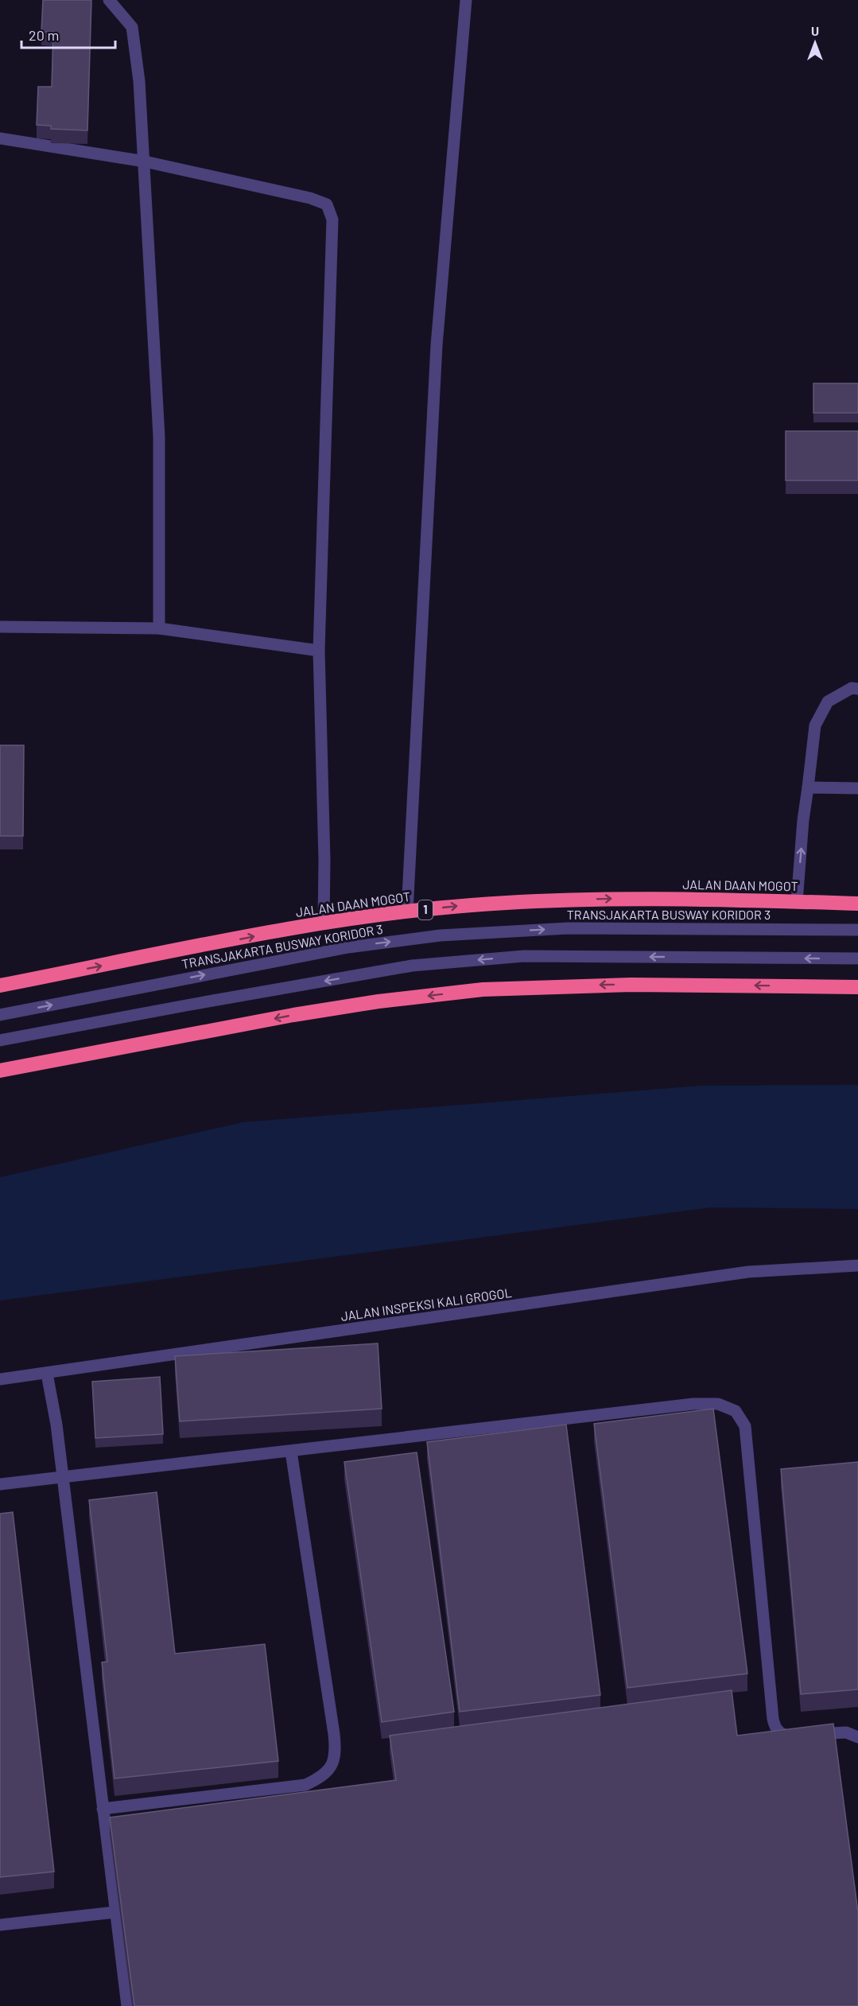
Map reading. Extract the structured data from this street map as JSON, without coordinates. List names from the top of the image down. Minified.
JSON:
{"streets":{"highway":["JALAN DAAN MOGOT","1"],"street":["TRANSJAKARTA BUSWAY KORIDOR 3","JALAN INSPEKSI KALI GROGOL"]},"scale_bar":"20 m","north":"top"}
